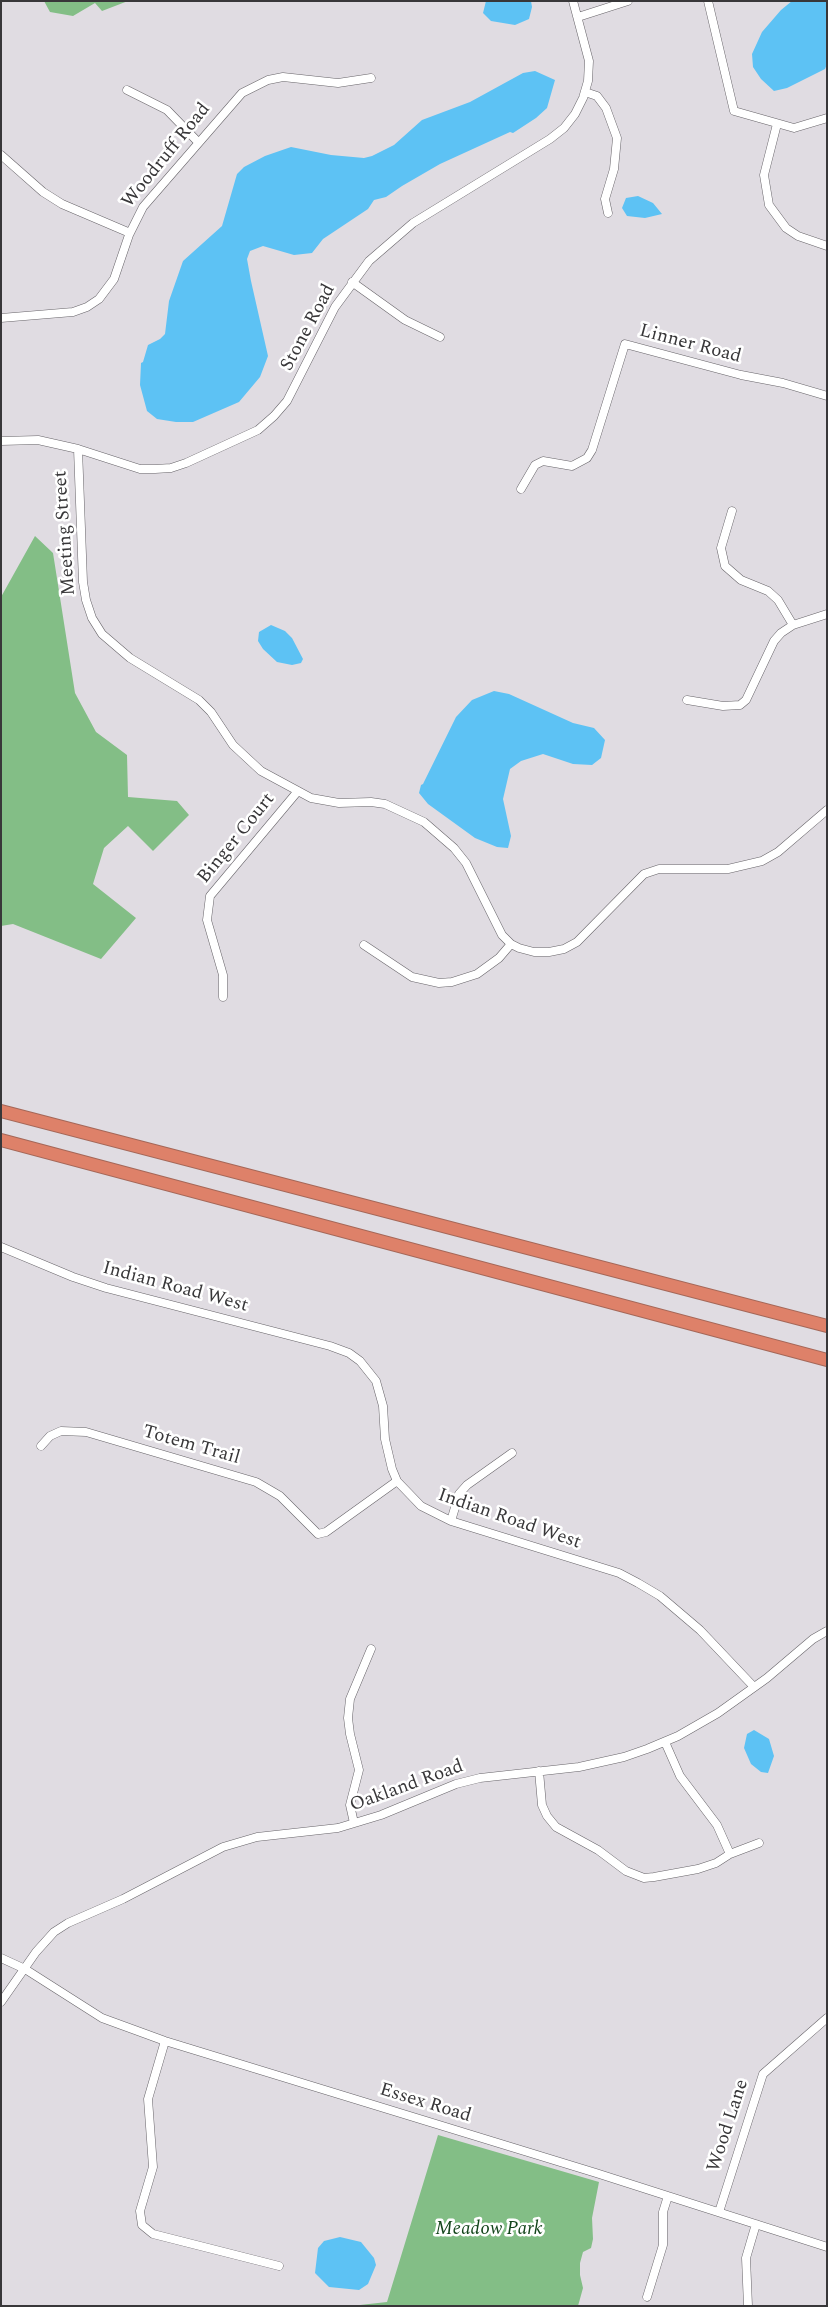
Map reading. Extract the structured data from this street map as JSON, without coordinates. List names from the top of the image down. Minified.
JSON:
{"streets":{"street":["Woodruff Road","Stone Road","Linner Road","Meeting Street","Binger Court","Indian Road West","Totem Trail","Oakland Road","Essex Road","Wood Lane"]},"crossings":[["Stone Road","Meeting Street"],["Meeting Street","Binger Court"],["Indian Road West","Totem Trail"],["Indian Road West","Oakland Road"],["Oakland Road","Essex Road"],["Essex Road","Wood Lane"]],"parks":["Meadow Park"]}
